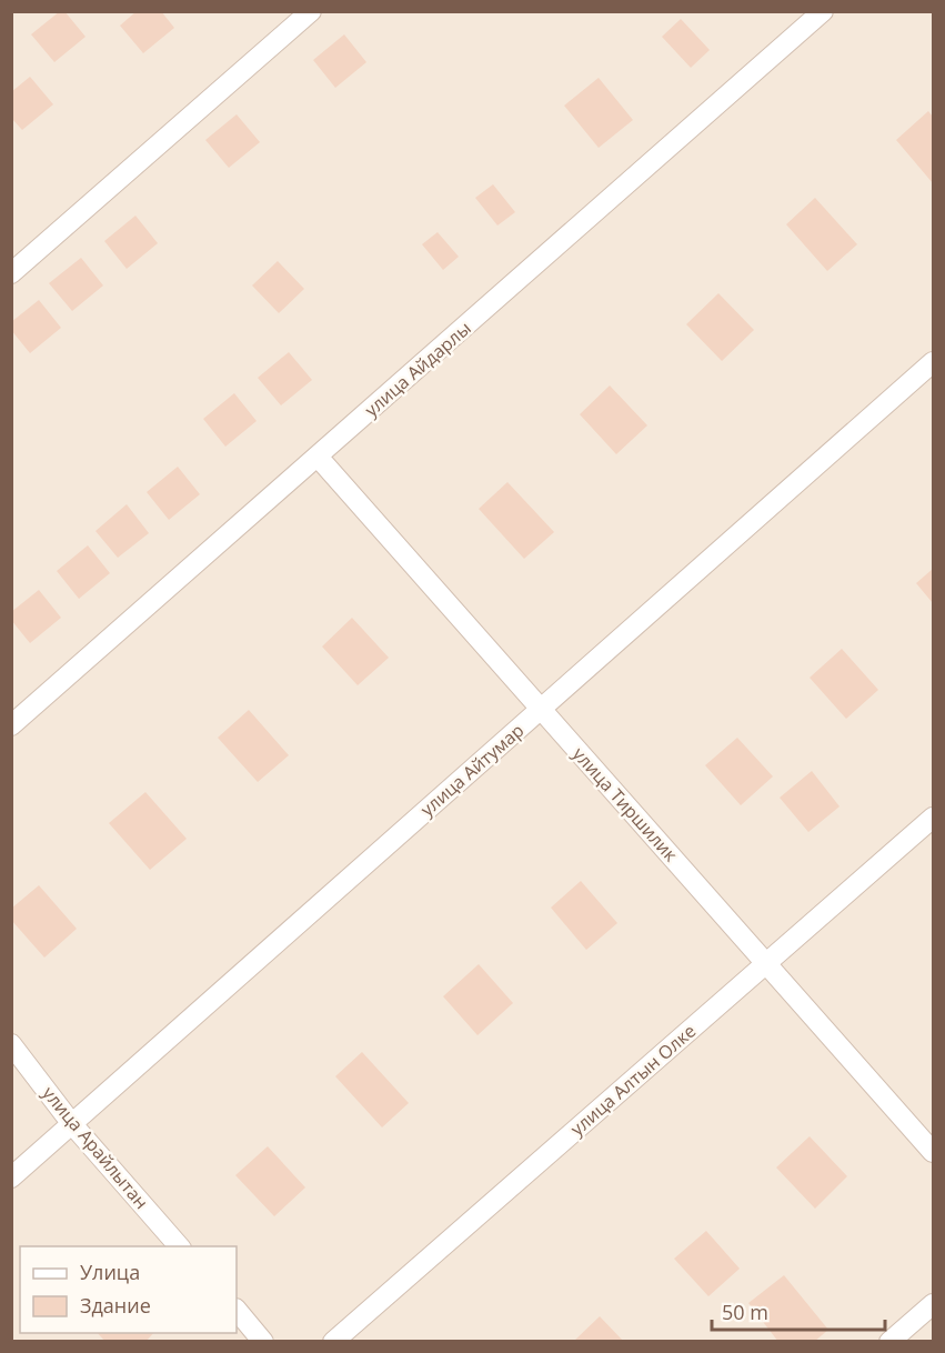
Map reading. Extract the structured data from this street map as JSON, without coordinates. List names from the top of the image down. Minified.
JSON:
{"streets":{"street":["улица Айдарлы","улица Айтумар","улица Тиршилик","улица Алтын Олке","улица Арайлытан"]},"crossings":[["улица Айдарлы","улица Тиршилик"],["улица Айтумар","улица Тиршилик"],["улица Айтумар","улица Арайлытан"],["улица Тиршилик","улица Алтын Олке"]],"legend":["Улица","Здание"],"scale_bar":"50 m"}
